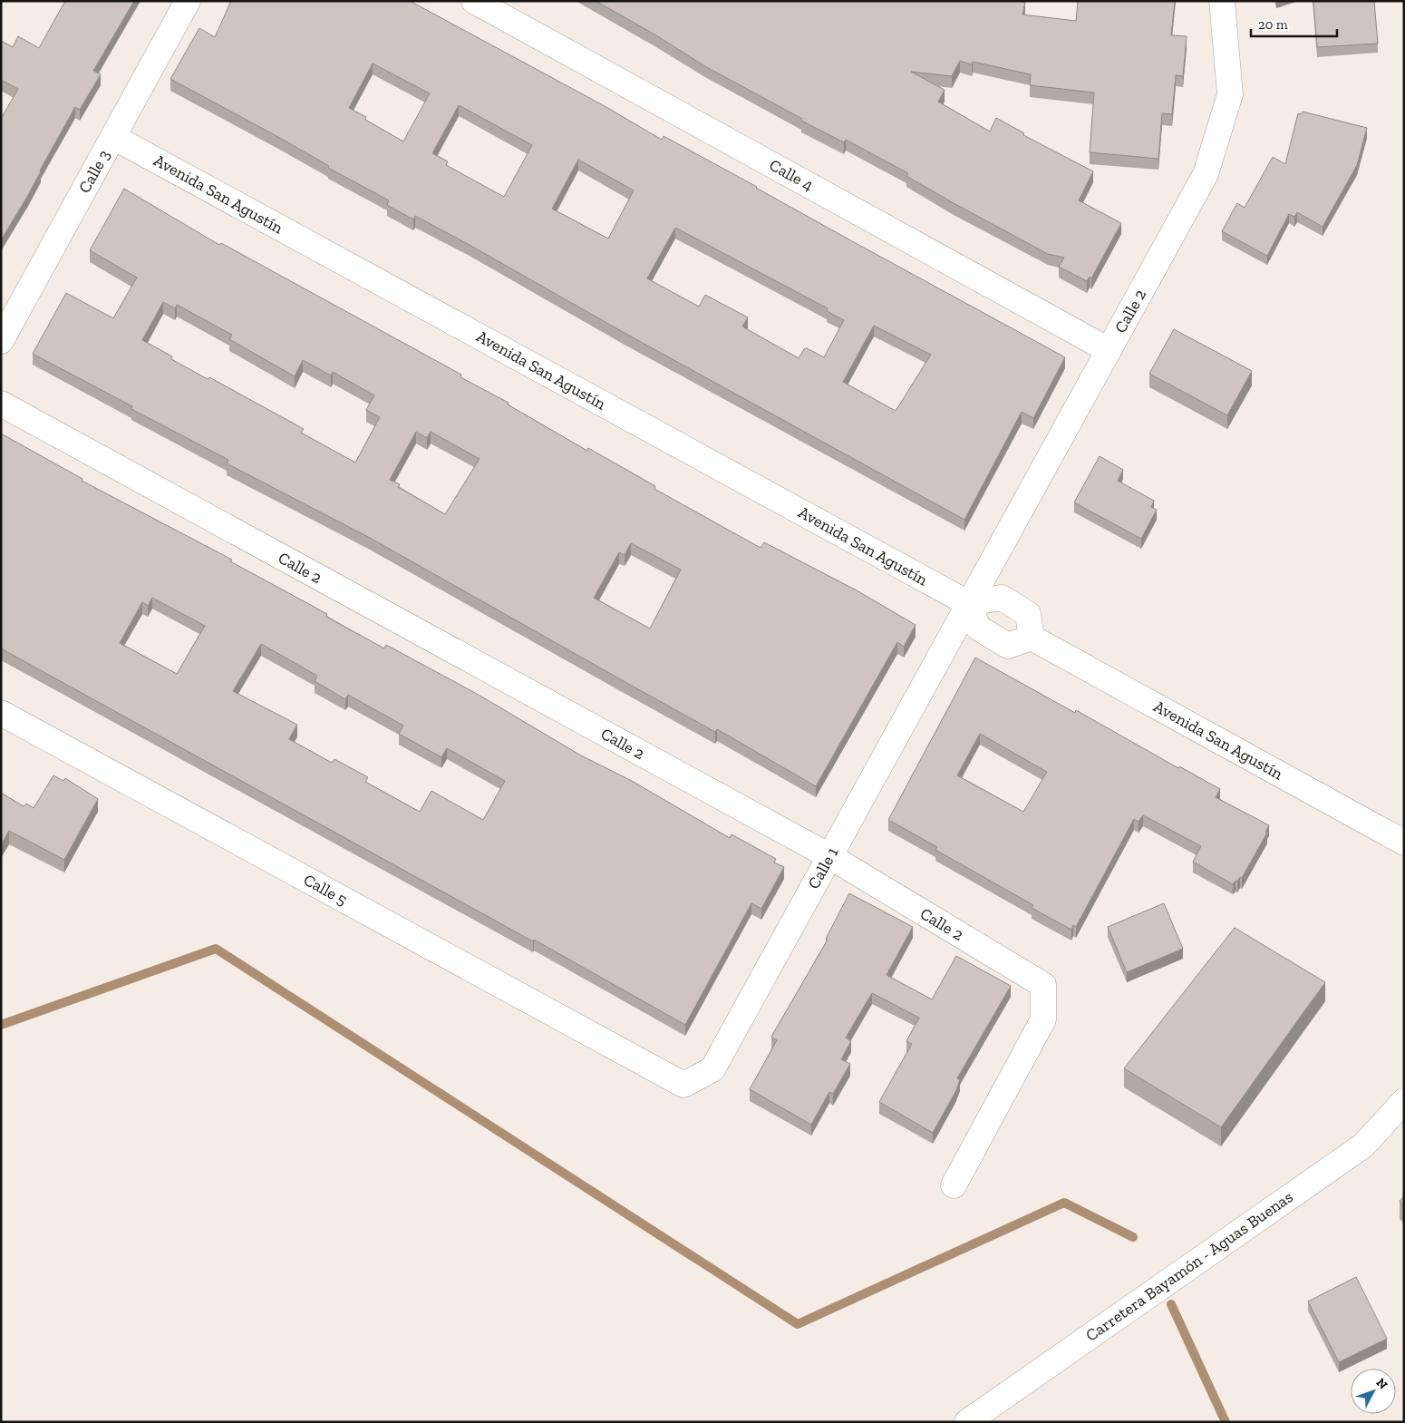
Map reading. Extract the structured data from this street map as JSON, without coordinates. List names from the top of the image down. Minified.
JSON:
{"streets":{"street":["Calle 3","Calle 4","Avenida San Agustín","Calle 2","Calle 1","Calle 5","Carretera Bayamón - Aguas Buenas"]},"crossings":[["Calle 3","Avenida San Agustín"],["Calle 4","Calle 2"],["Avenida San Agustín","Calle 2"],["Avenida San Agustín","Calle 1"],["Calle 2","Calle 1"],["Calle 1","Calle 5"]],"scale_bar":"20 m","north":"top right"}
